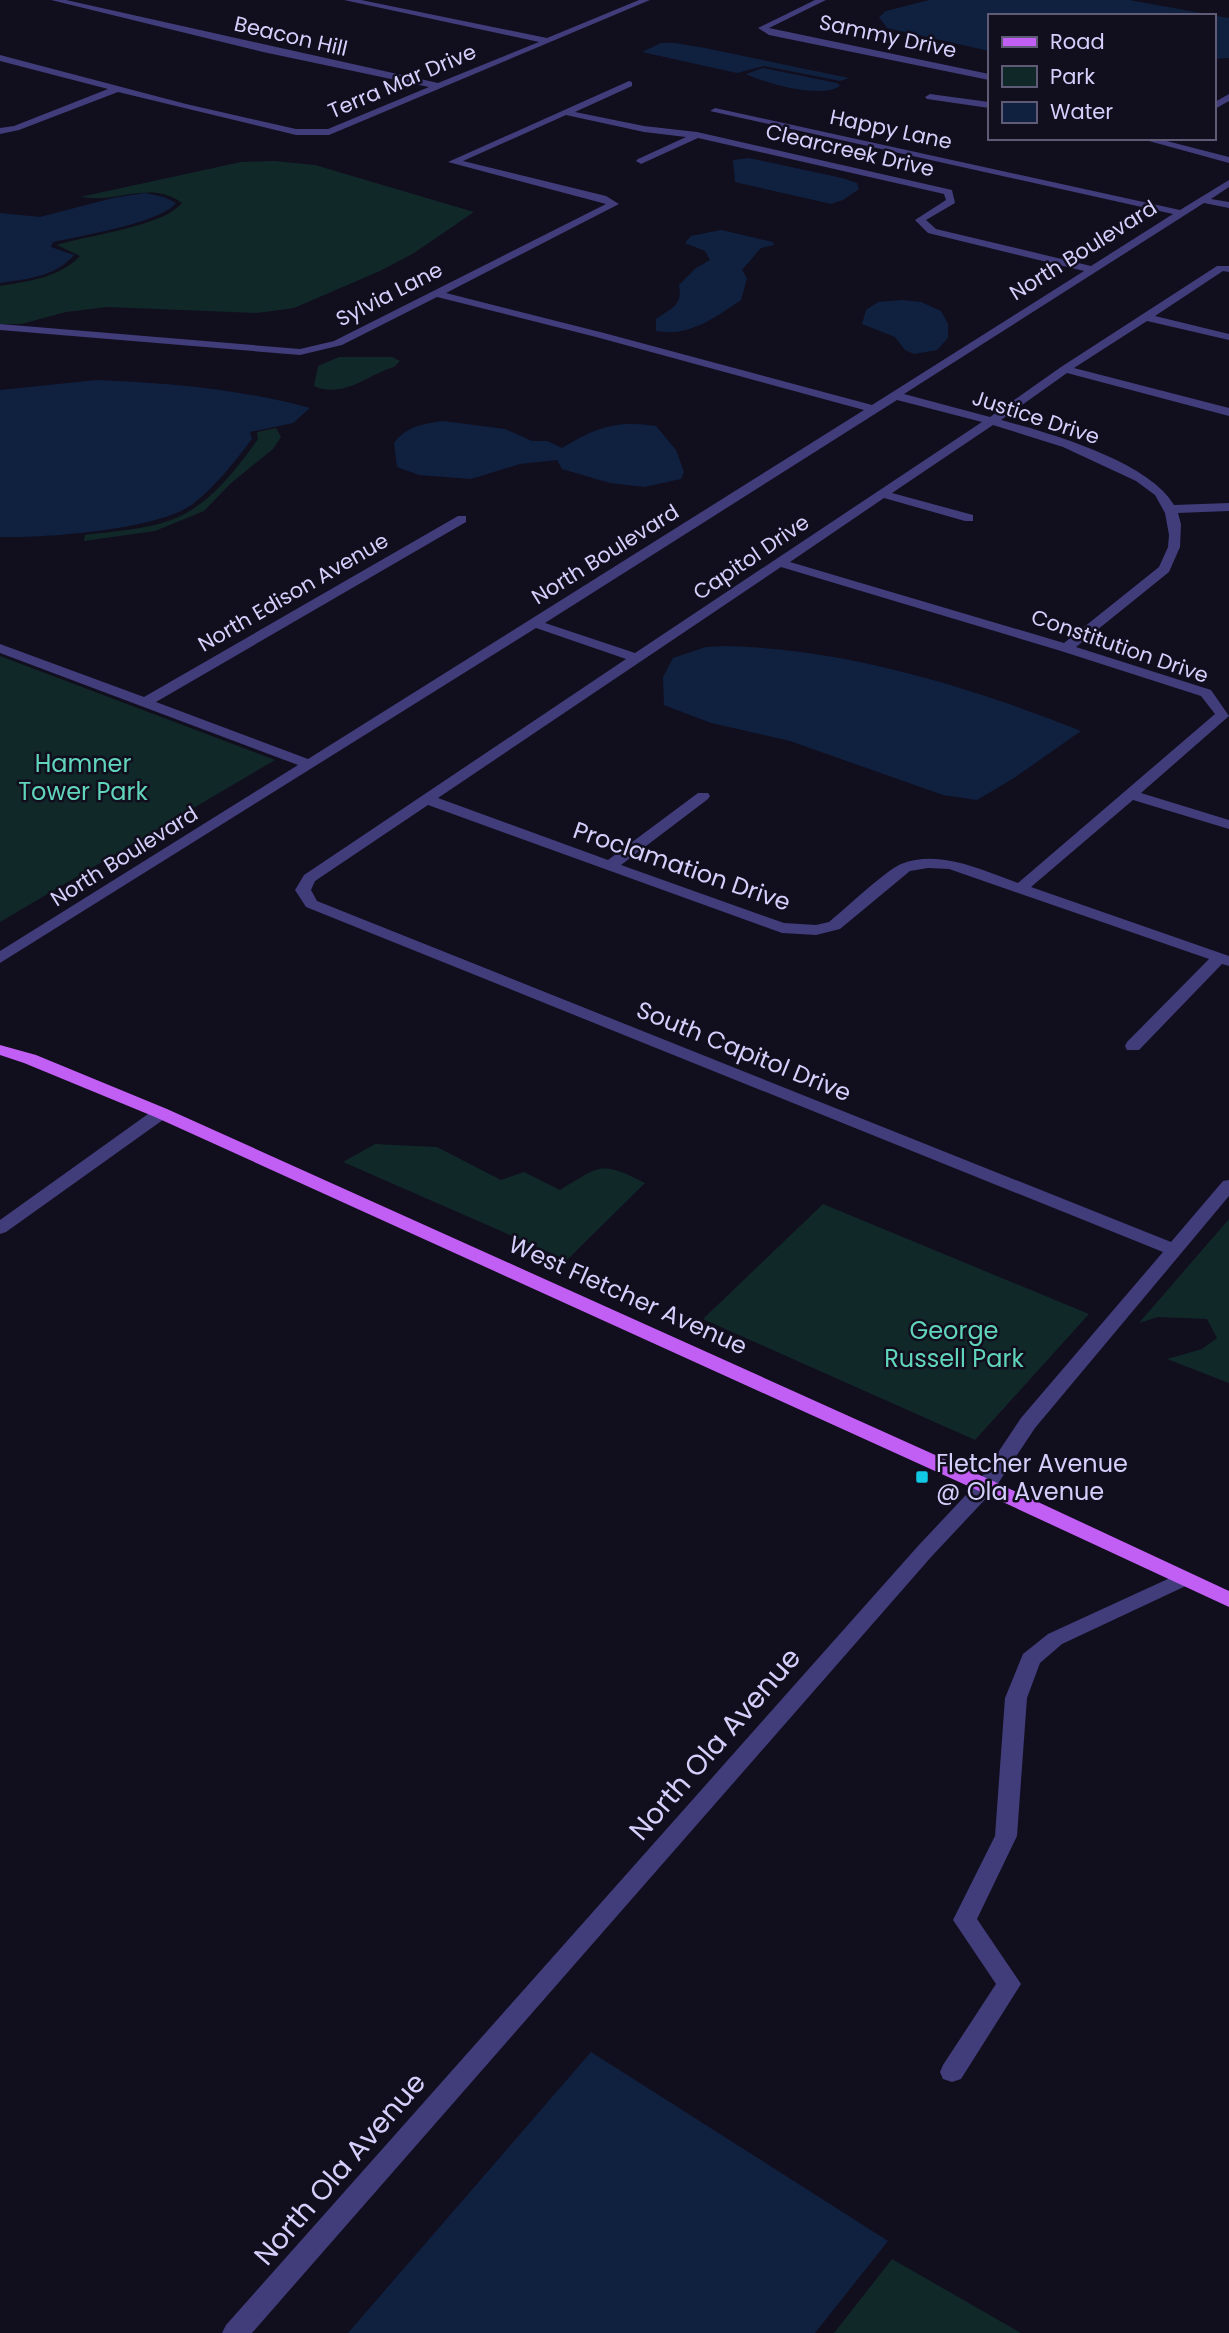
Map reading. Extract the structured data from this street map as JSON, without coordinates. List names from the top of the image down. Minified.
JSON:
{"streets":{"main road":["West Fletcher Avenue"],"street":["Beacon Hill","Sammy Drive","Terra Mar Drive","Happy Lane","Clearcreek Drive","North Boulevard","Sylvia Lane","Justice Drive","Capitol Drive","North Edison Avenue","Constitution Drive","Proclamation Drive","South Capitol Drive","North Ola Avenue"]},"crossings":[["Beacon Hill","Terra Mar Drive"],["Happy Lane","North Boulevard"],["Clearcreek Drive","North Boulevard"],["Clearcreek Drive","Sylvia Lane"],["North Boulevard","Justice Drive"],["Justice Drive","Capitol Drive"],["Capitol Drive","Constitution Drive"],["Capitol Drive","Proclamation Drive"],["Capitol Drive","South Capitol Drive"],["Constitution Drive","Proclamation Drive"],["South Capitol Drive","North Ola Avenue"],["West Fletcher Avenue","North Ola Avenue"]],"parks":["Hamner Tower Park","George Russell Park"],"places":{"transit":["Fletcher Avenue @ Ola Avenue"]},"legend":["Road","Park","Water"]}
